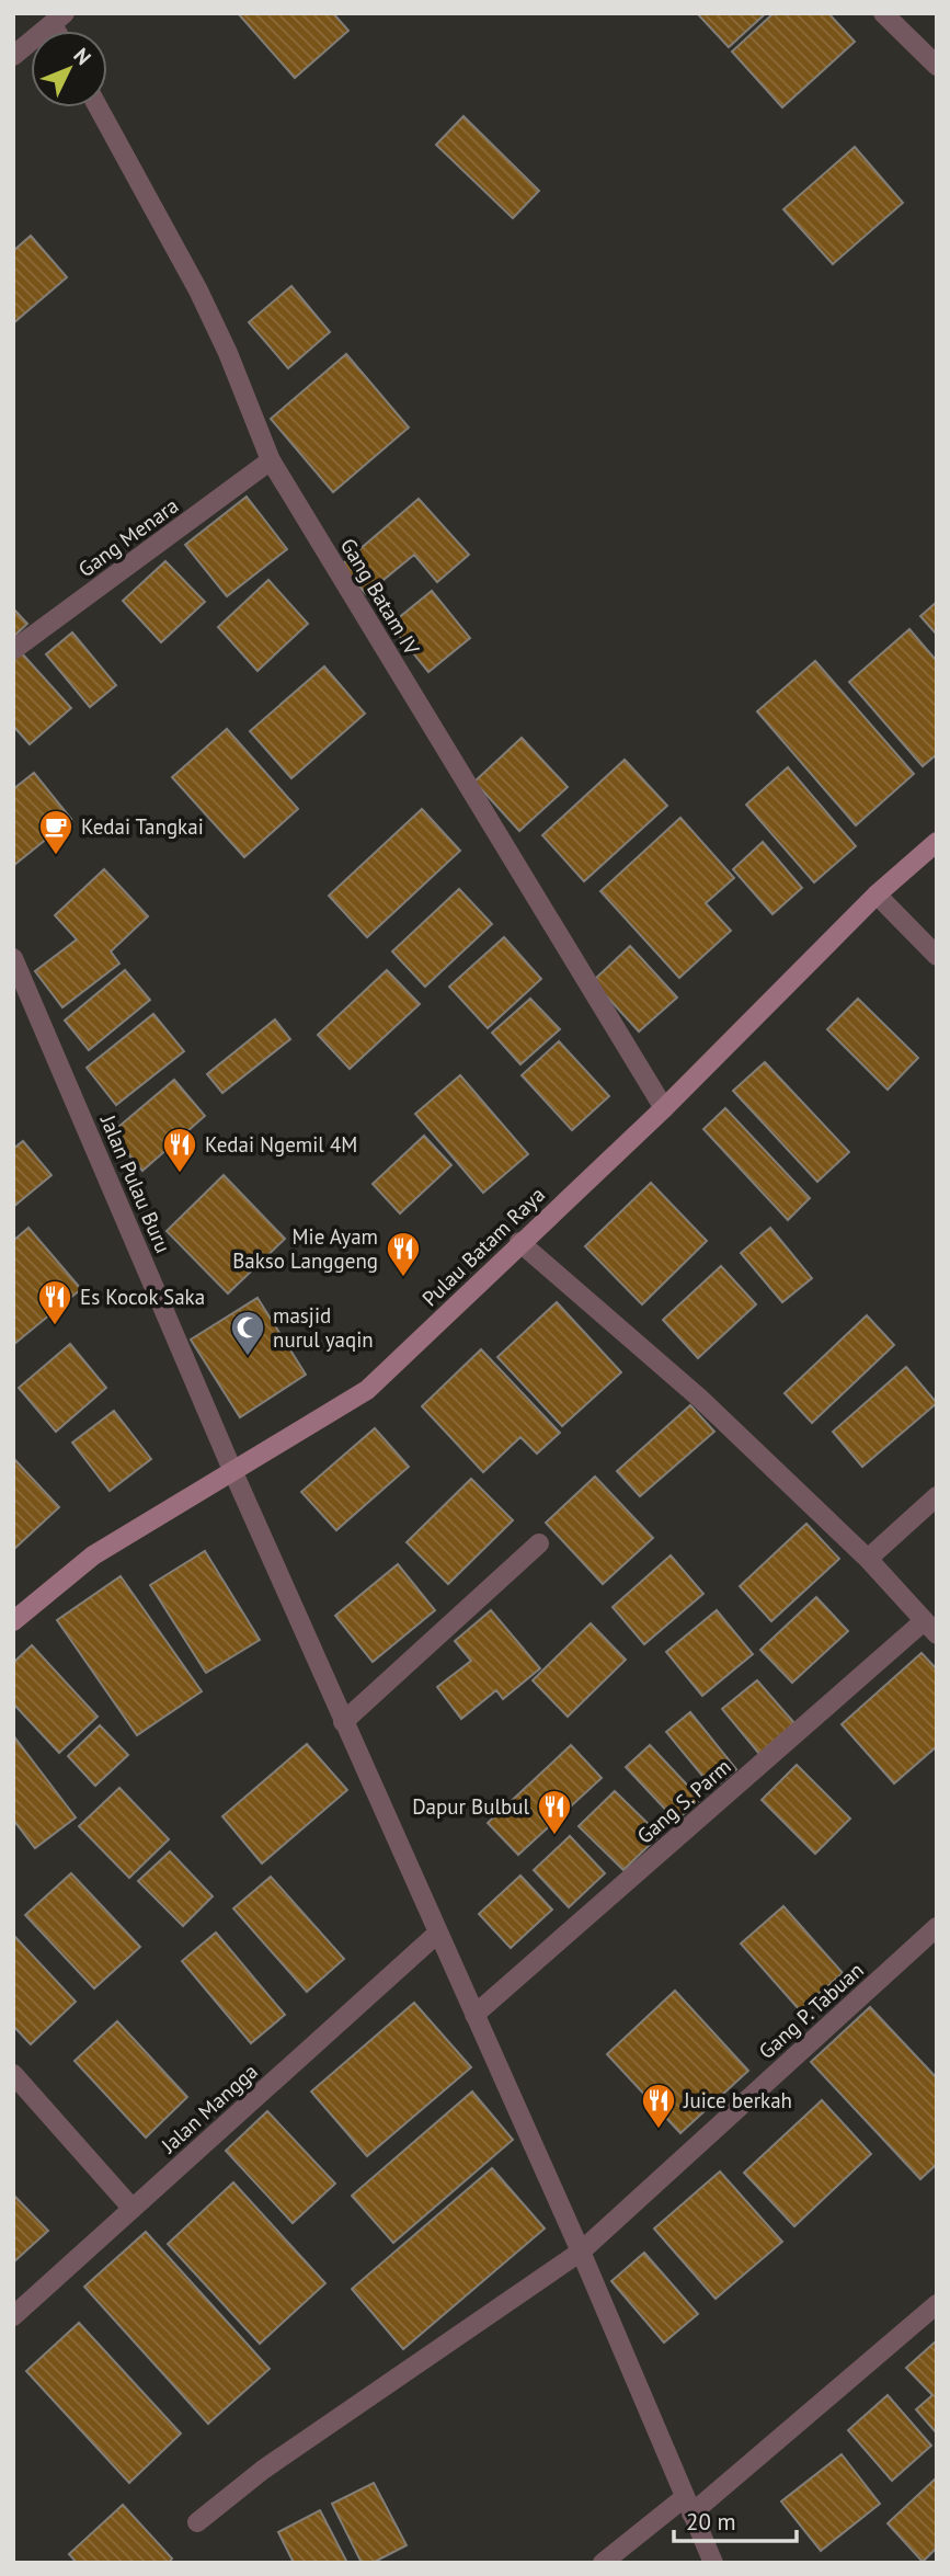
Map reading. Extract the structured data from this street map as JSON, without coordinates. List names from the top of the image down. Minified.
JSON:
{"streets":{"street":["Gang Menara","Gang Batam IV","Jalan Pulau Buru","Pulau Batam Raya","Gang S. Parm","Gang P. Tabuan","Jalan Mangga"]},"crossings":[["Gang Menara","Gang Batam IV"],["Gang Batam IV","Pulau Batam Raya"],["Jalan Pulau Buru","Pulau Batam Raya"],["Jalan Pulau Buru","Gang S. Parm"],["Jalan Pulau Buru","Gang P. Tabuan"],["Jalan Pulau Buru","Jalan Mangga"]],"places":{"cafe":["Kedai Tangkai"],"restaurant":["Kedai Ngemil 4M","Mie Ayam Bakso Langgeng","Es Kocok Saka","Dapur Bulbul","Juice berkah"],"mosque":["masjid nurul yaqin"]},"scale_bar":"20 m","north":"top right"}
